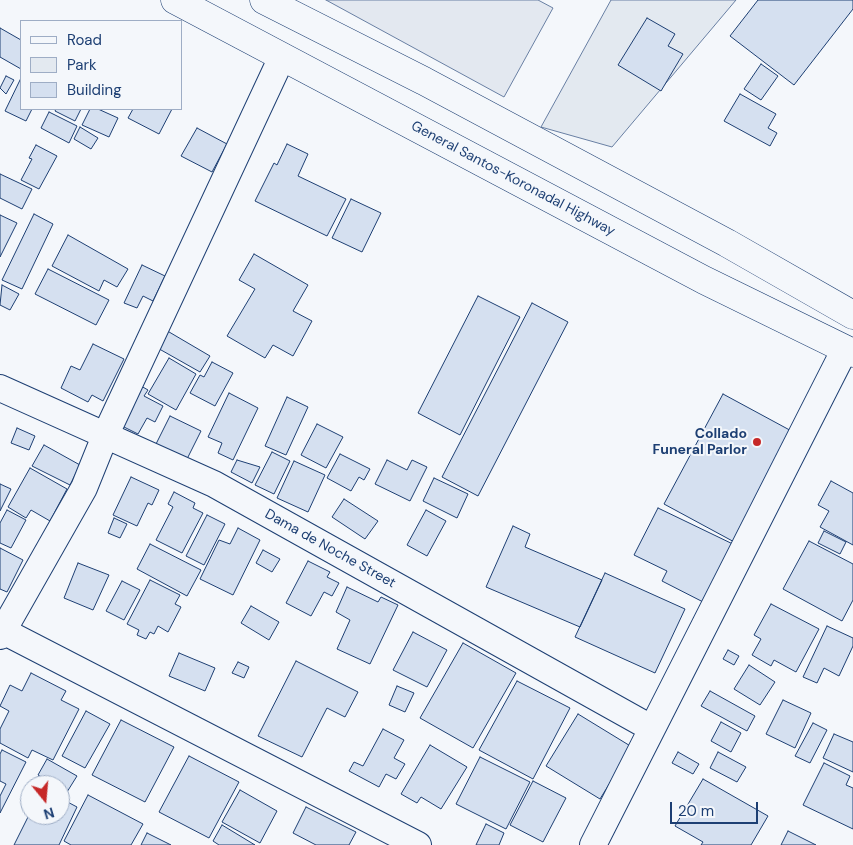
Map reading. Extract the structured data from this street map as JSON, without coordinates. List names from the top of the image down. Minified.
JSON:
{"streets":{"highway":["General Santos-Koronadal Highway"],"street":["Dama de Noche Street"]},"places":["Collado Funeral Parlor"],"legend":["Road","Park","Building"],"scale_bar":"20 m","north":"bottom"}
